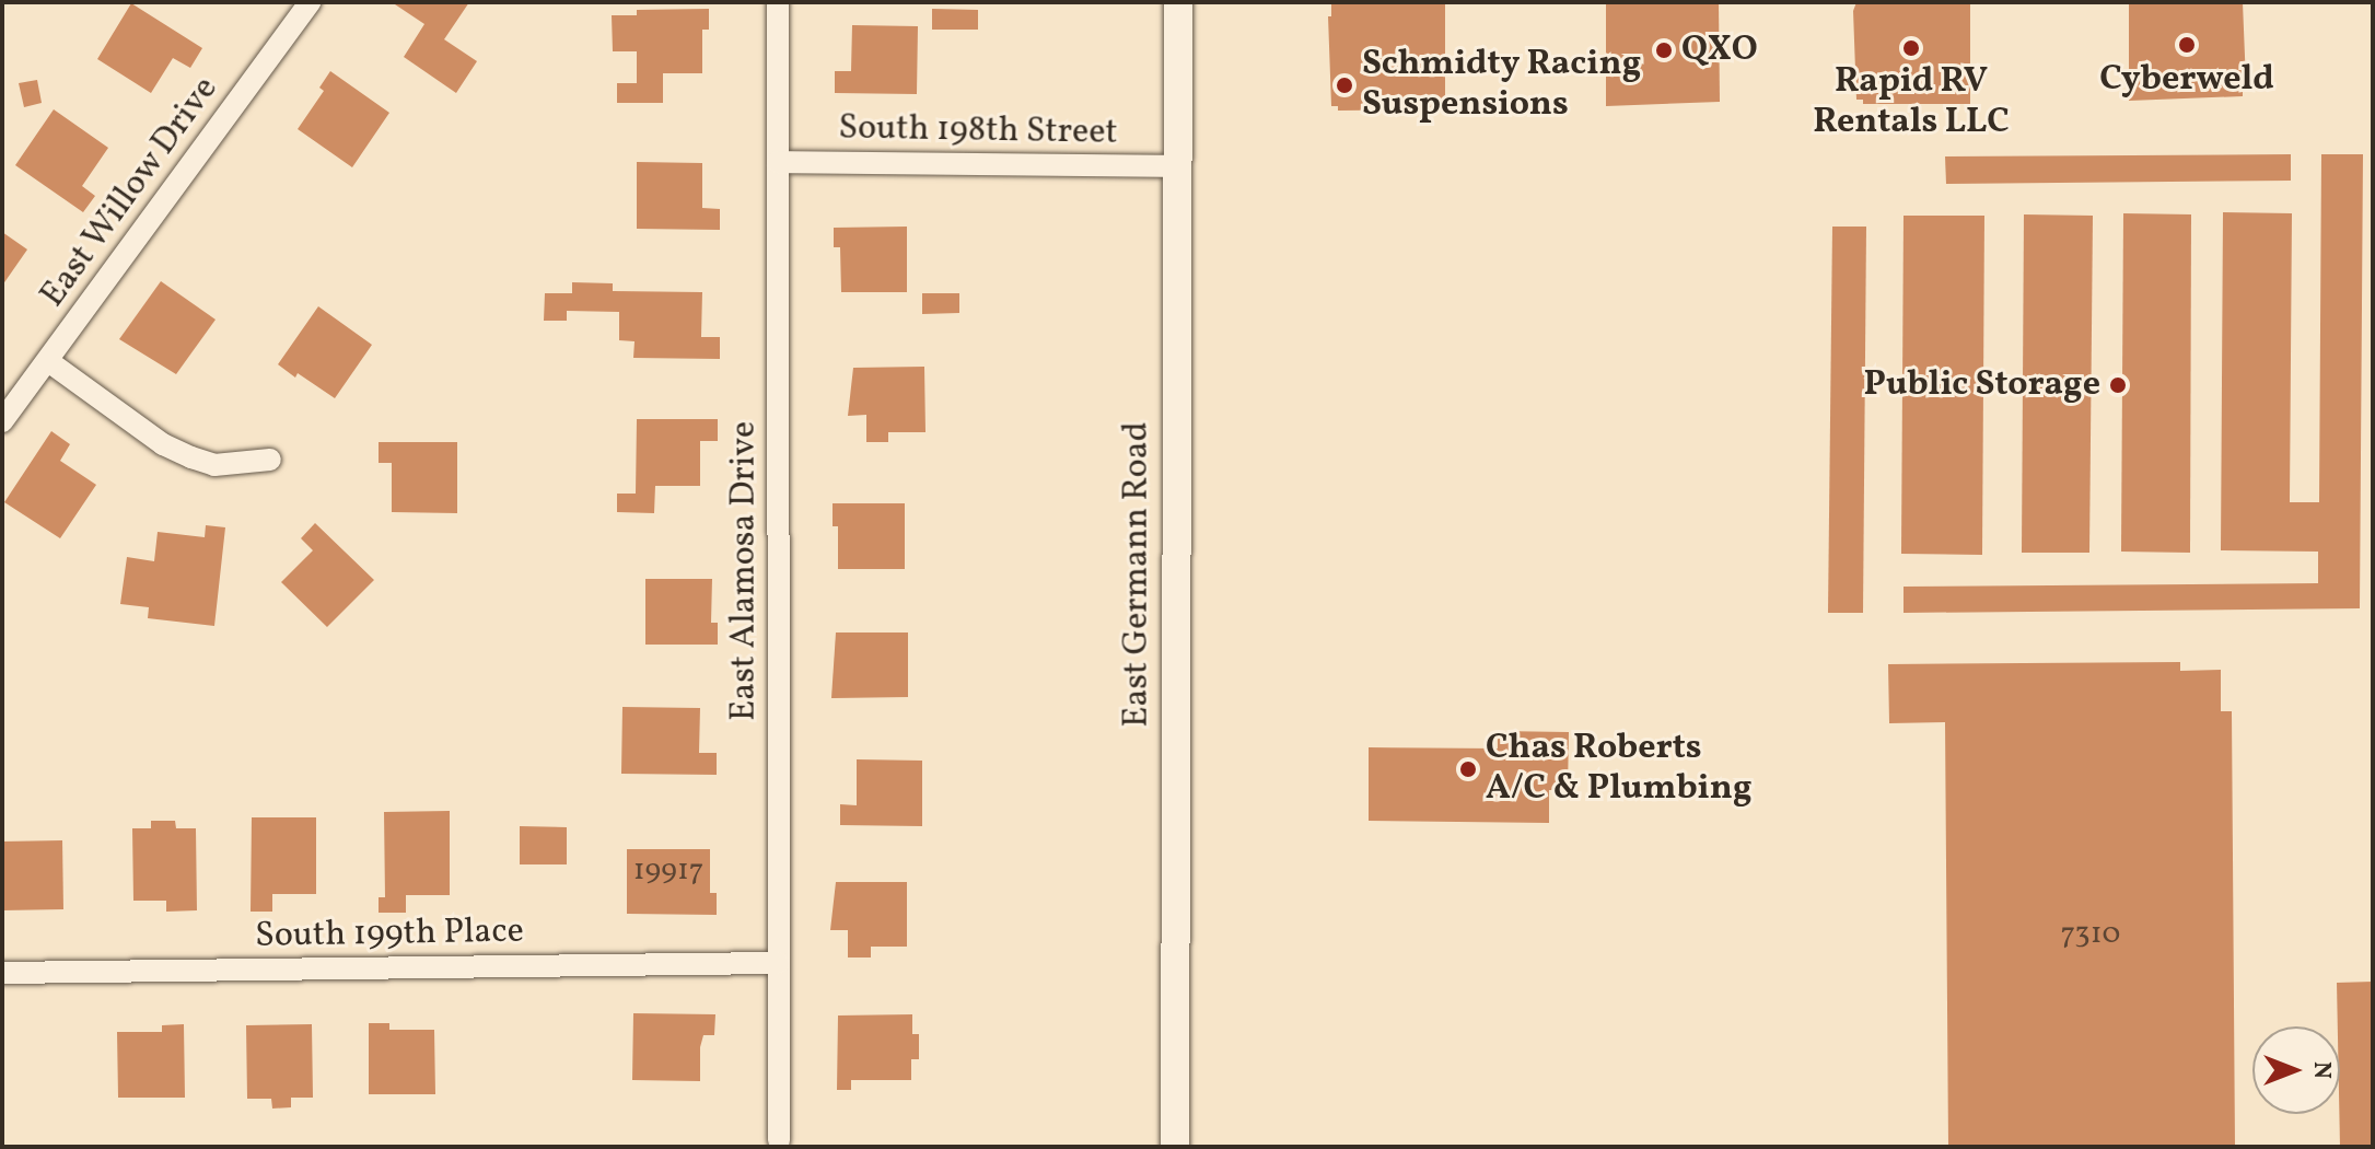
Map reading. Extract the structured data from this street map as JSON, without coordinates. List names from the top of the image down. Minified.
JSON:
{"streets":{"street":["South 198th Street","East Willow Drive","East Alamosa Drive","East Germann Road","South 199th Place"]},"crossings":[["South 198th Street","East Alamosa Drive"],["South 198th Street","East Germann Road"],["East Alamosa Drive","South 199th Place"]],"places":["Cyberweld","Rapid RV Rentals LLC","QXO","Schmidty Racing Suspensions","Public Storage","Chas Roberts A/C & Plumbing"],"house_numbers":["19917","7310"],"north":"right"}
